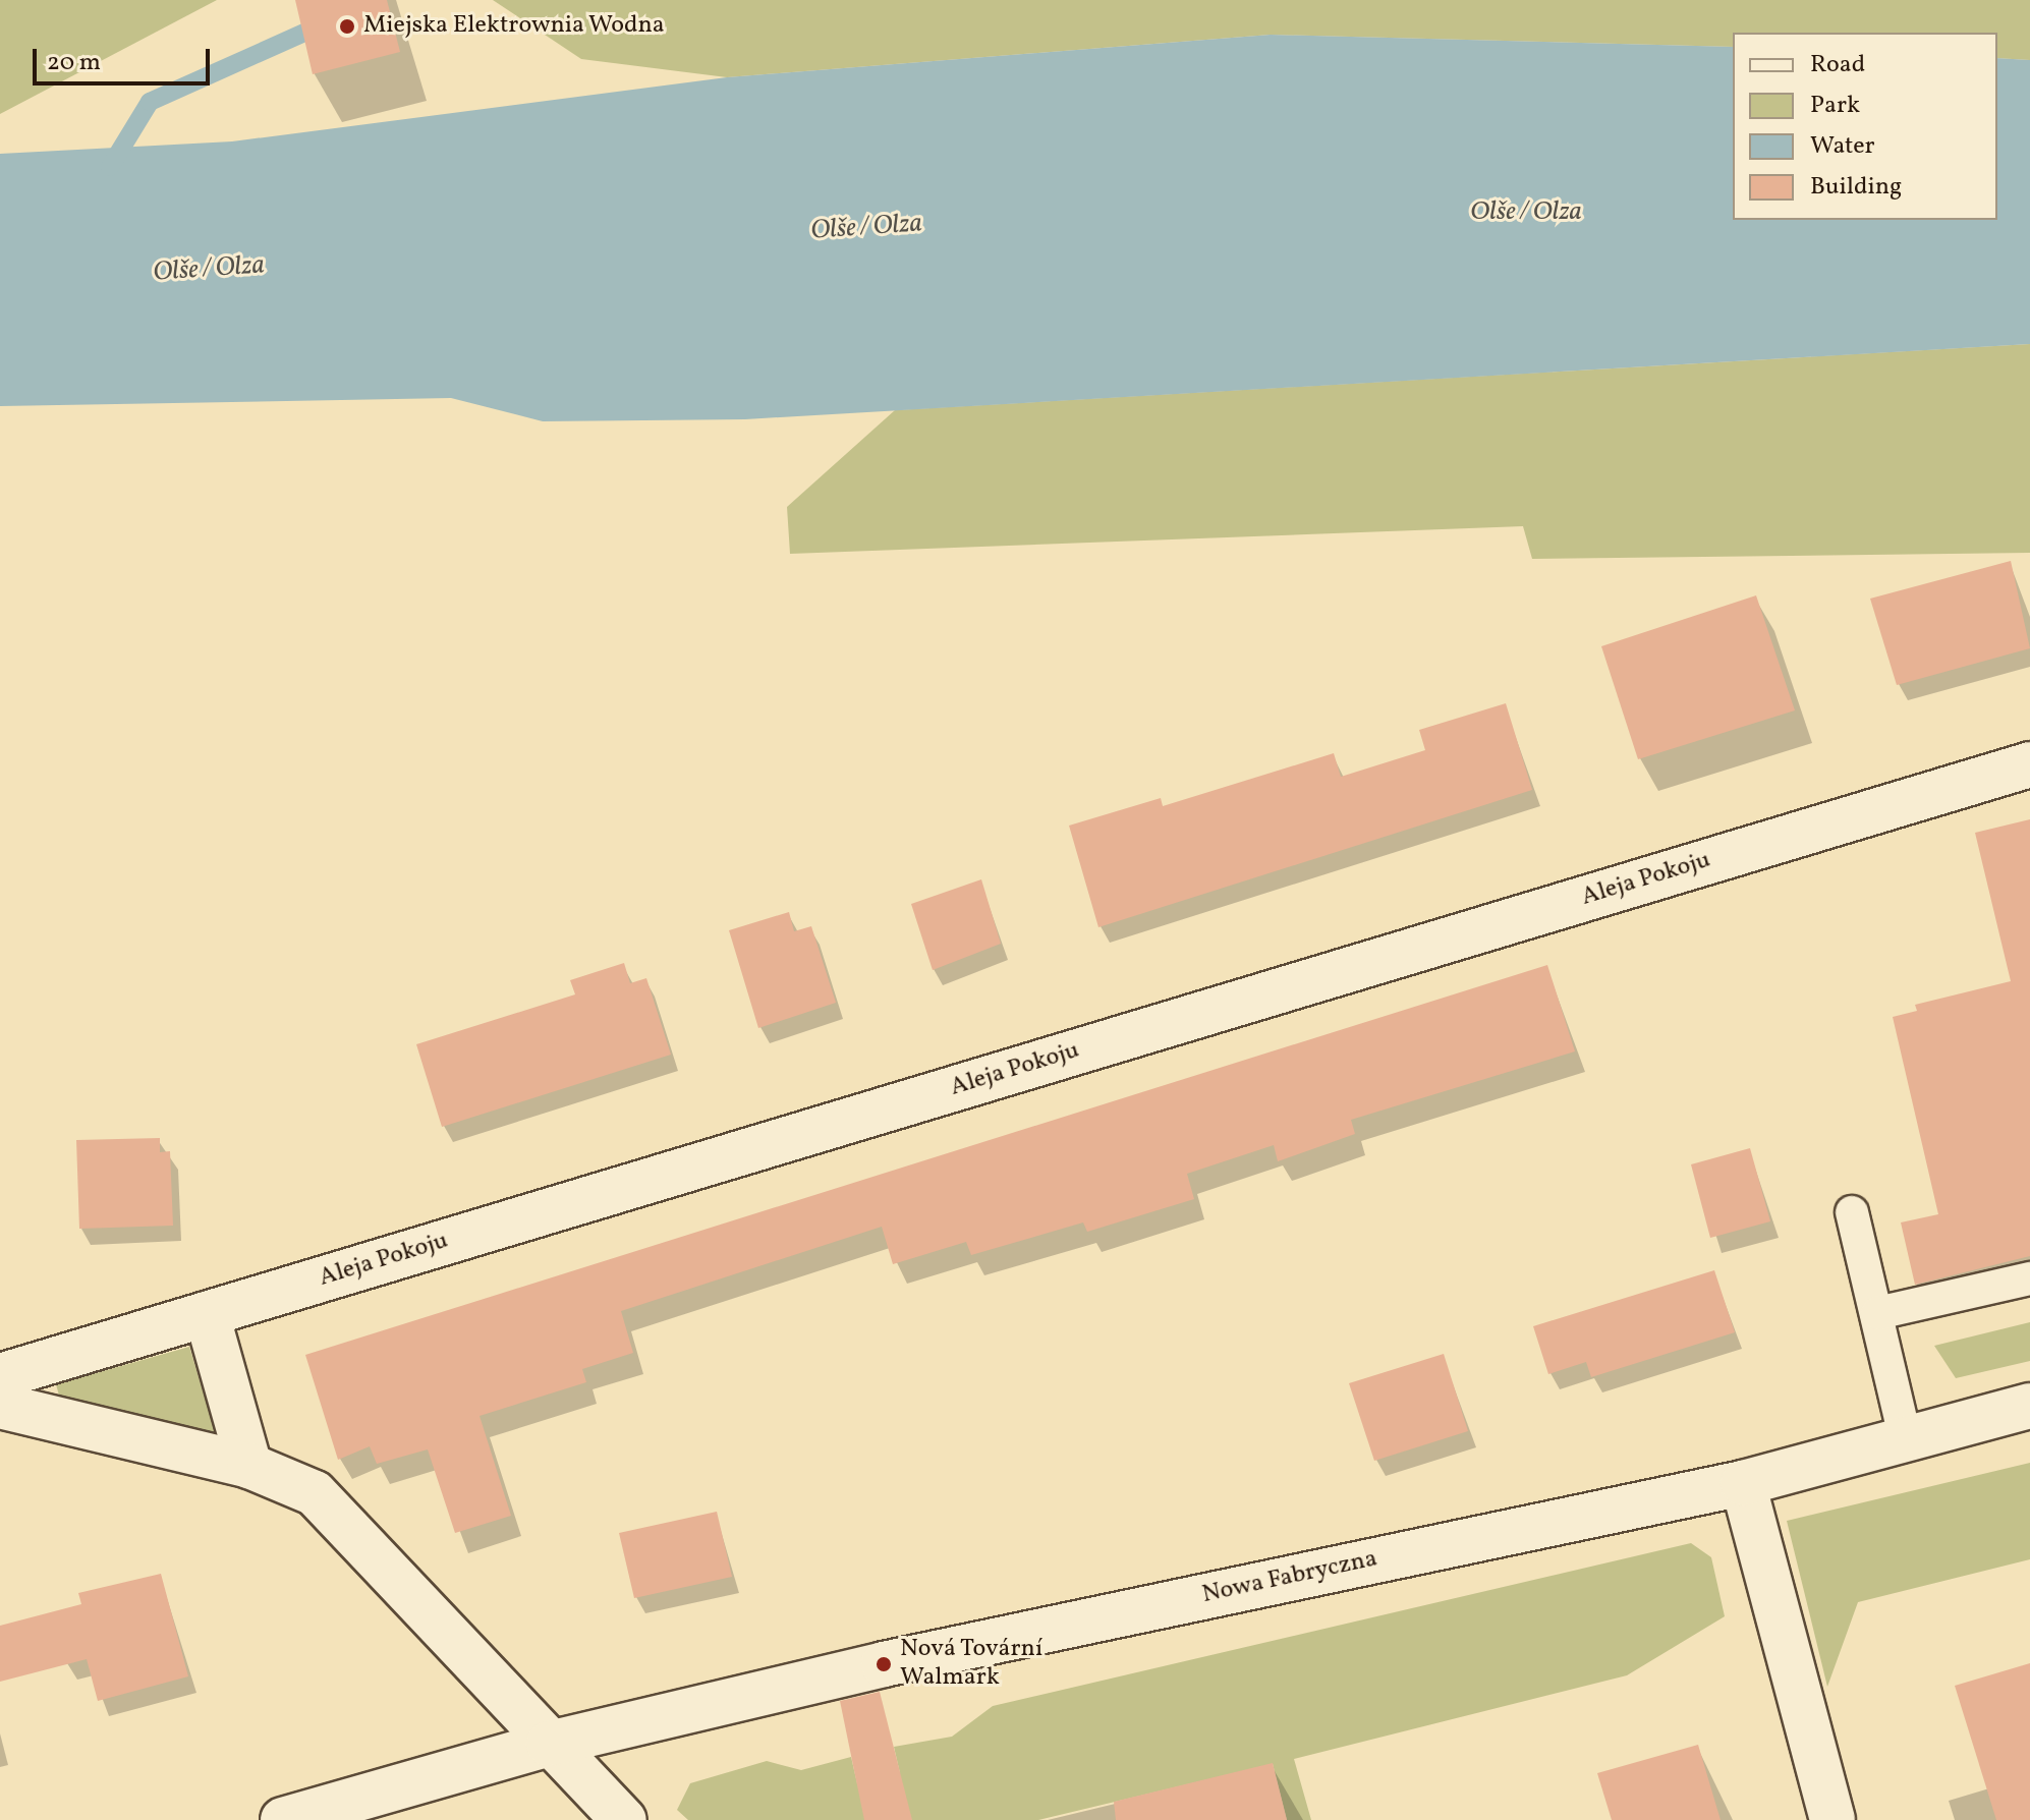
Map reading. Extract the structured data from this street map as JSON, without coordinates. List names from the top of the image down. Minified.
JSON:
{"streets":{"street":["Aleja Pokoju","Nowa Fabryczna"]},"water":["Olše / Olza"],"places":["Miejska Elektrownia Wodna","Nová Tovární Walmark"],"legend":["Road","Park","Water","Building"],"scale_bar":"20 m"}
